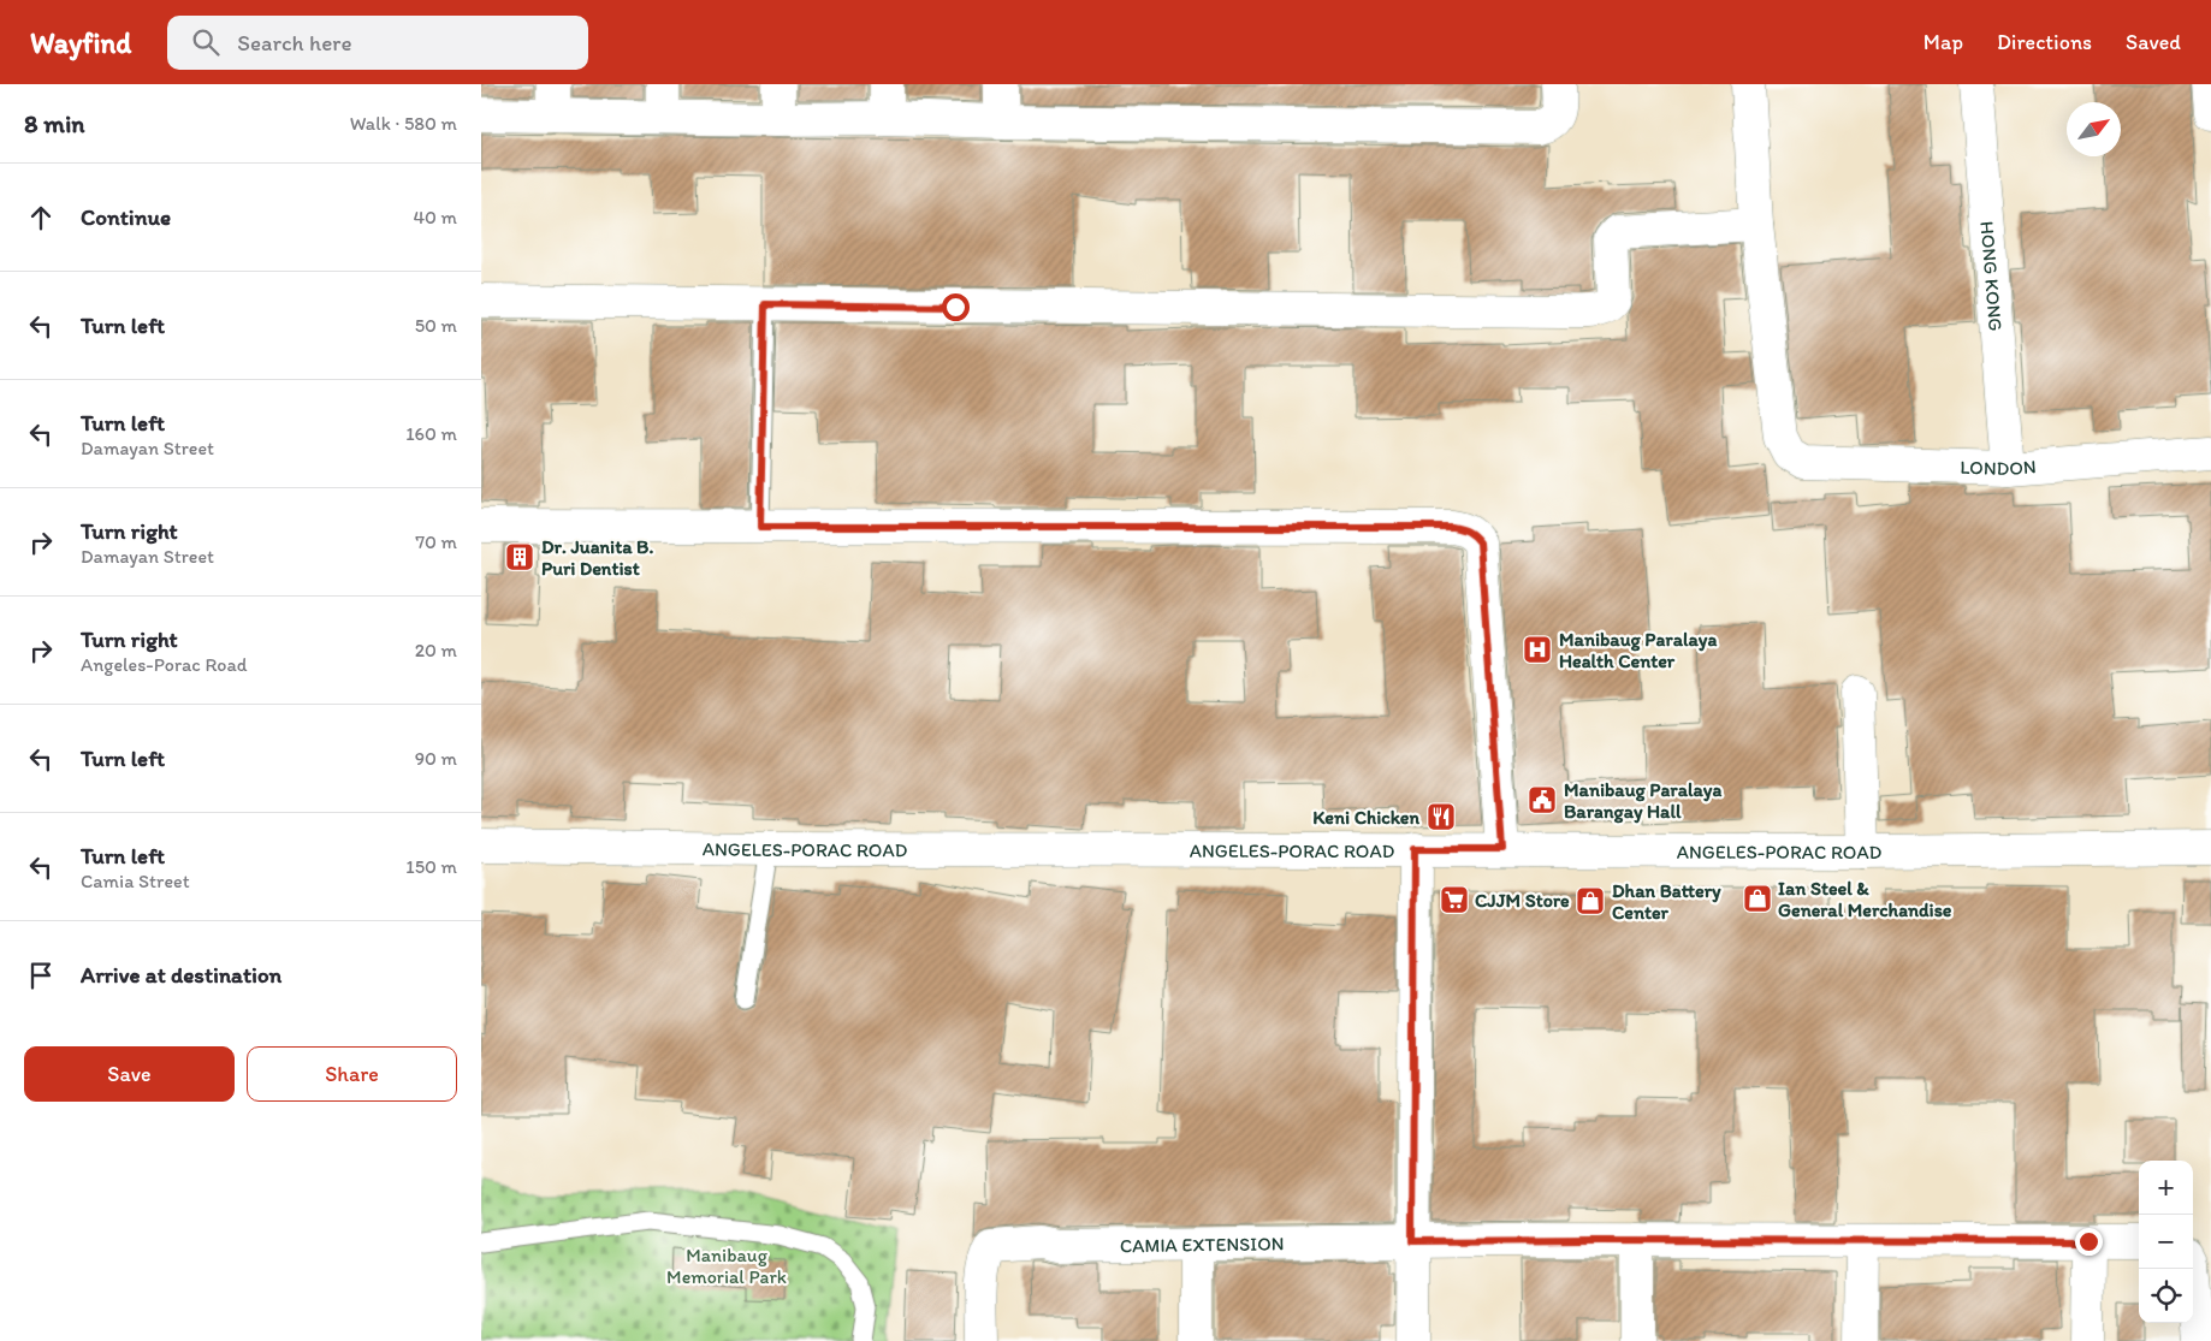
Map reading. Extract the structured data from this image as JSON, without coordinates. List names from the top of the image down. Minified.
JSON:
{"streets":{"street":["HONG KONG","LONDON","ANGELES-PORAC ROAD","CAMIA EXTENSION"]},"crossings":[["HONG KONG","LONDON"]],"parks":["Manibaug Memorial Park"],"places":{"building":["Dr. Juanita B. Puri Dentist"],"hospital":["Manibaug Paralaya Health Center"],"public building":["Manibaug Paralaya Barangay Hall"],"restaurant":["Keni Chicken"],"shop":["Ian Steel & General Merchandise","Dhan Battery Center"],"supermarket":["CJJM Store"]},"north":"top right","page":{"header":"Wayfind","search":"Search here","nav":["Map","Directions","Saved"],"heading":["8 min","Walk · 580 m"],"list":[["Continue","40 m"],["Turn left","50 m"],["Turn left","Damayan Street","160 m"],["Turn right","Damayan Street","70 m"],["Turn right","Angeles-Porac Road","20 m"],["Turn left","90 m"],["Turn left","Camia Street","150 m"],"Arrive at destination"],"buttons":["Save","Share"],"map_buttons":["+","−"]}}
